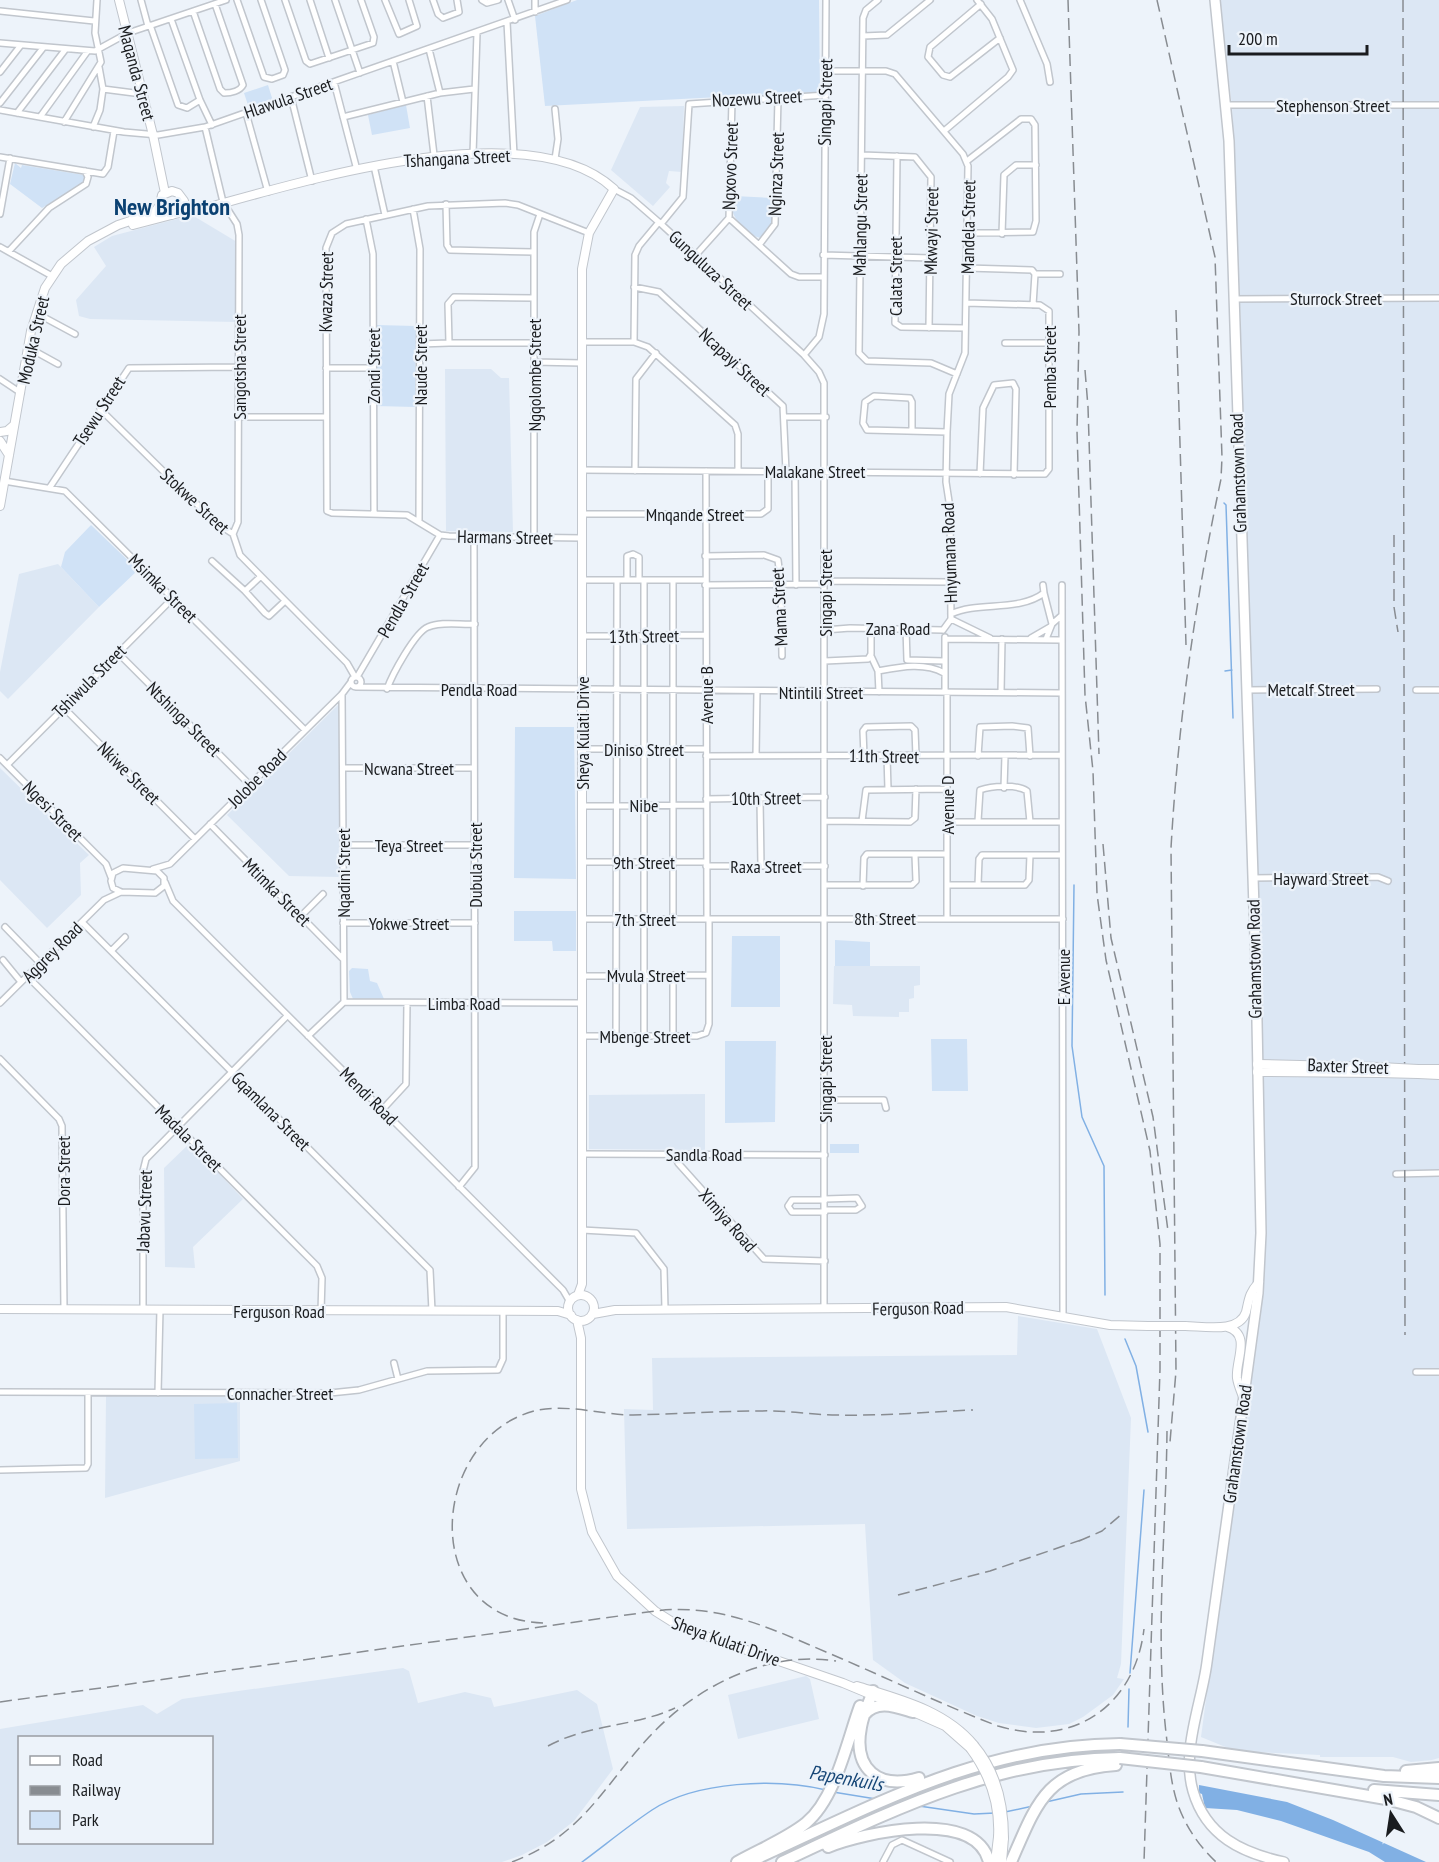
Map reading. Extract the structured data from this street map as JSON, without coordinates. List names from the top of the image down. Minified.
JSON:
{"streets":{"main road":["Grahamstown Road"],"street":["Maqanda Street","Hlawula Street","Nozewu Street","Singapi Street","Stephenson Street","Tshangana Street","Ngxovo Street","Nginza Street","Mahlangu Street","Mandela Street","Mkwayi Street","Gunguluza Street","Calata Street","Kwaza Street","Sturrock Street","Moduka Street","Ncapayi Street","Naude Street","Zondi Street","Sangotsha Street","Pemba Street","Ngqolombe Street","Tsewu Street","Malakane Street","Stokwe Street","Mnqande Street","Harmans Street","Hnyumana Road","Msimka Street","Pendla Street","Mama Street","Zana Road","13th Street","Tshiwula Street","Pendla Road","Metcalf Street","Ntintili Street","Avenue B","Ntshinga Street","Sheya Kulati Drive","Diniso Street","11th Street","Ncwana Street","Nkiwe Street","Jolobe Road","10th Street","Nibe","Avenue D","Ngesi Street","Teya Street","9th Street","Dubula Street","Raxa Street","Nqadini Street","Hayward Street","Mtimka Street","8th Street","7th Street","Yokwe Street","Aggrey Road","Mvula Street","E Avenue","Limba Road","Mbenge Street","Baxter Street","Mendi Road","Gqamlana Street","Madala Street","Sandla Road","Dora Street","Jabavu Street","Ximiya Road","Ferguson Road","Connacher Street"]},"crossings":[["Maqanda Street","Hlawula Street"],["Maqanda Street","Tshangana Street"],["Maqanda Street","Moduka Street"],["Hlawula Street","Sangotsha Street"],["Nozewu Street","Singapi Street"],["Nozewu Street","Ngxovo Street"],["Nozewu Street","Nginza Street"],["Nozewu Street","Gunguluza Street"],["Singapi Street","Mandela Street"],["Singapi Street","Gunguluza Street"],["Singapi Street","Malakane Street"],["Singapi Street","Zana Road"],["Singapi Street","Ntintili Street"],["Singapi Street","11th Street"],["Singapi Street","10th Street"],["Singapi Street","Raxa Street"],["Singapi Street","8th Street"],["Singapi Street","Sandla Road"],["Singapi Street","Ximiya Road"],["Singapi Street","Ferguson Road"],["Stephenson Street","Grahamstown Road"],["Tshangana Street","Gunguluza Street"],["Tshangana Street","Moduka Street"],["Tshangana Street","Sangotsha Street"],["Tshangana Street","Sheya Kulati Drive"],["Ngxovo Street","Gunguluza Street"],["Mahlangu Street","Mandela Street"],["Mahlangu Street","Mkwayi Street"],["Mandela Street","Calata Street"],["Mandela Street","Pemba Street"],["Mandela Street","Malakane Street"],["Mandela Street","Hnyumana Road"],["Mkwayi Street","Calata Street"],["Gunguluza Street","Sheya Kulati Drive"],["Kwaza Street","Naude Street"],["Kwaza Street","Zondi Street"],["Kwaza Street","Ngqolombe Street"],["Kwaza Street","Harmans Street"],["Kwaza Street","Sheya Kulati Drive"],["Sturrock Street","Grahamstown Road"],["Moduka Street","Msimka Street"],["Naude Street","Harmans Street"],["Zondi Street","Harmans Street"],["Sangotsha Street","Tsewu Street"],["Sangotsha Street","Stokwe Street"],["Pemba Street","Malakane Street"],["Ngqolombe Street","Harmans Street"],["Tsewu Street","Stokwe Street"],["Tsewu Street","Msimka Street"],["Malakane Street","Mnqande Street"],["Malakane Street","Hnyumana Road"],["Malakane Street","Avenue B"],["Malakane Street","Sheya Kulati Drive"],["Grahamstown Road","Metcalf Street"],["Grahamstown Road","Hayward Street"],["Grahamstown Road","Baxter Street"],["Stokwe Street","Pendla Street"],["Stokwe Street","Pendla Road"],["Stokwe Street","Jolobe Road"],["Mnqande Street","Avenue B"],["Mnqande Street","Sheya Kulati Drive"],["Harmans Street","Pendla Street"],["Harmans Street","Sheya Kulati Drive"],["Harmans Street","Dubula Street"],["Hnyumana Road","Zana Road"],["Msimka Street","Tshiwula Street"],["Msimka Street","Jolobe Road"],["Pendla Street","Pendla Road"],["Pendla Street","Jolobe Road"],["Pendla Street","Dubula Street"],["Mama Street","Avenue B"],["Zana Road","Ntintili Street"],["Zana Road","Avenue D"],["13th Street","Avenue B"],["13th Street","Sheya Kulati Drive"],["Tshiwula Street","Ntshinga Street"],["Tshiwula Street","Nkiwe Street"],["Tshiwula Street","Ngesi Street"],["Pendla Road","Ntintili Street"],["Pendla Road","Sheya Kulati Drive"],["Pendla Road","Jolobe Road"],["Pendla Road","Dubula Street"],["Ntintili Street","Avenue B"],["Ntintili Street","Sheya Kulati Drive"],["Ntintili Street","Avenue D"],["Ntintili Street","E Avenue"],["Avenue B","Diniso Street"],["Avenue B","11th Street"],["Avenue B","10th Street"],["Avenue B","Nibe"],["Avenue B","9th Street"],["Avenue B","Raxa Street"],["Avenue B","8th Street"],["Avenue B","7th Street"],["Avenue B","Mvula Street"],["Avenue B","Mbenge Street"],["Ntshinga Street","Jolobe Road"],["Sheya Kulati Drive","Diniso Street"],["Sheya Kulati Drive","Nibe"],["Sheya Kulati Drive","9th Street"],["Sheya Kulati Drive","7th Street"],["Sheya Kulati Drive","Mvula Street"],["Sheya Kulati Drive","Limba Road"],["Sheya Kulati Drive","Mbenge Street"],["Sheya Kulati Drive","Mendi Road"],["Sheya Kulati Drive","Sandla Road"],["Sheya Kulati Drive","Ferguson Road"],["11th Street","Avenue D"],["11th Street","E Avenue"],["Ncwana Street","Dubula Street"],["Ncwana Street","Nqadini Street"],["Nkiwe Street","Jolobe Road"],["Jolobe Road","Nqadini Street"],["Jolobe Road","Mtimka Street"],["Jolobe Road","Mendi Road"],["10th Street","Nibe"],["Avenue D","8th Street"],["Ngesi Street","Aggrey Road"],["Teya Street","Dubula Street"],["Teya Street","Nqadini Street"],["9th Street","Raxa Street"],["Dubula Street","Yokwe Street"],["Dubula Street","Limba Road"],["Dubula Street","Mendi Road"],["Nqadini Street","Mtimka Street"],["Nqadini Street","Yokwe Street"],["Nqadini Street","Limba Road"],["8th Street","7th Street"],["8th Street","E Avenue"],["Aggrey Road","Gqamlana Street"],["Aggrey Road","Madala Street"],["E Avenue","Ferguson Road"],["Mendi Road","Jabavu Street"],["Mendi Road","Ferguson Road"],["Gqamlana Street","Jabavu Street"],["Gqamlana Street","Ferguson Road"],["Madala Street","Jabavu Street"],["Madala Street","Ferguson Road"],["Sandla Road","Ximiya Road"],["Dora Street","Ferguson Road"],["Jabavu Street","Ferguson Road"],["Ferguson Road","Connacher Street"]],"districts":["New Brighton"],"water":["Papenkuils"],"legend":["Road","Railway","Park"],"scale_bar":"200 m","north":"top"}
